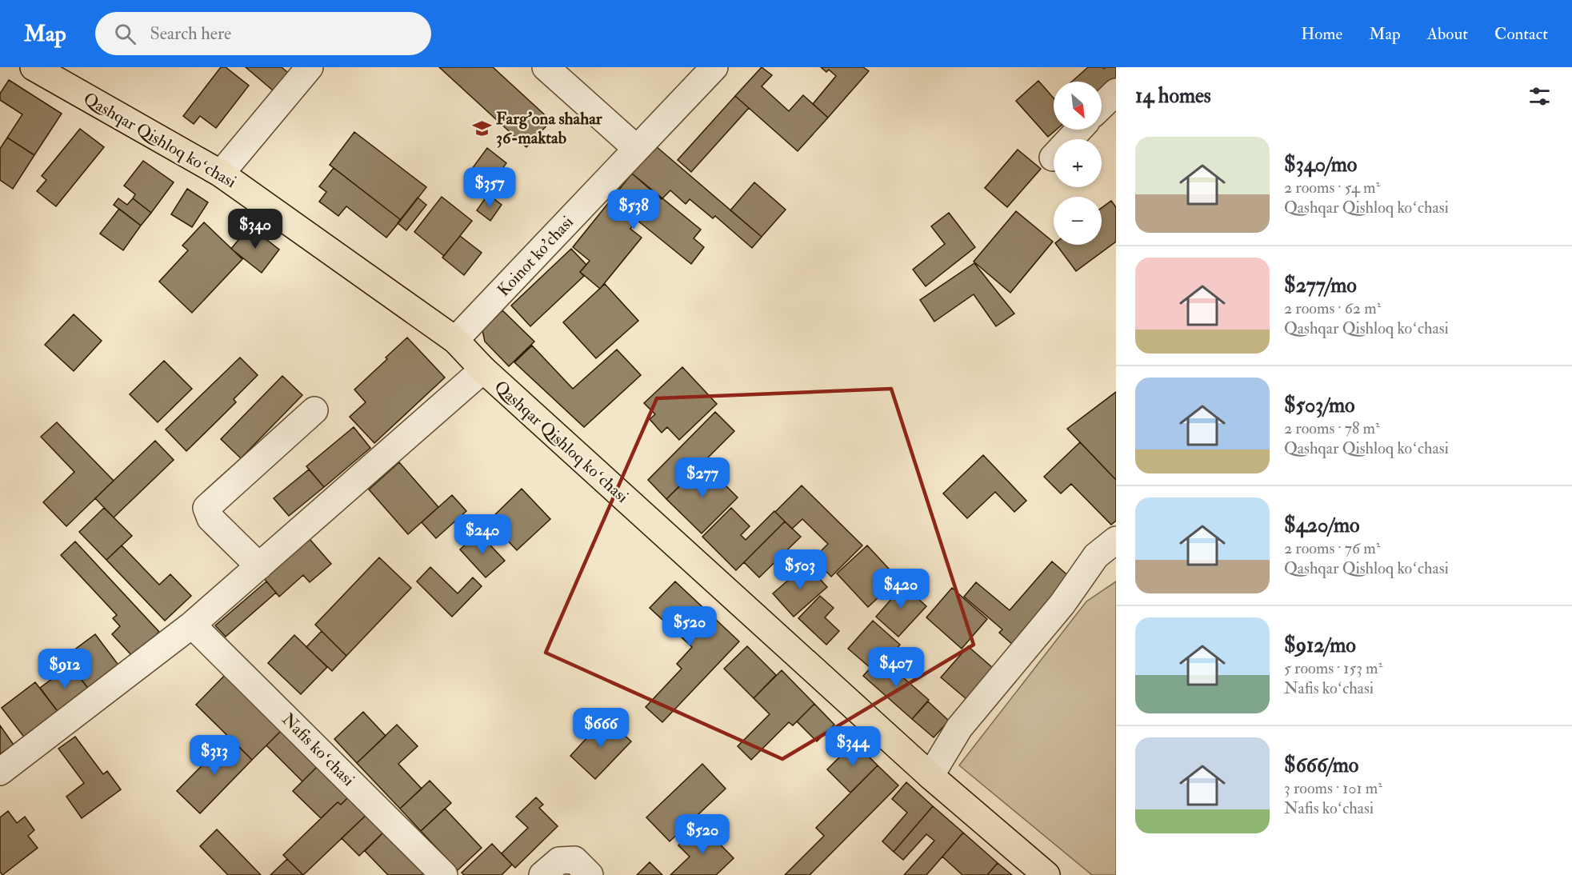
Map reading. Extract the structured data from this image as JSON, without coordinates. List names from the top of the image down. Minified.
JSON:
{"streets":{"main road":["Qashqar Qishloq koʻchasi"],"street":["Koinot ko'chasi","Nafis koʻchasi"]},"crossings":[["Qashqar Qishloq koʻchasi","Koinot ko'chasi"]],"places":{"school or university":["Farg'ona shahar 36-maktab"]},"north":"bottom right","page":{"header":"Map","search":"Search here","nav":["Home","Map","About","Contact"],"heading":"14 homes","map_buttons":["+","−"],"list":[{"name":"$340/mo","note":"2 rooms · 54 m² · Qashqar Qishloq koʻchasi"},{"name":"$277/mo","note":"2 rooms · 62 m² · Qashqar Qishloq koʻchasi"},{"name":"$503/mo","note":"2 rooms · 78 m² · Qashqar Qishloq koʻchasi"},{"name":"$420/mo","note":"2 rooms · 76 m² · Qashqar Qishloq koʻchasi"},{"name":"$912/mo","note":"5 rooms · 153 m² · Nafis koʻchasi"},{"name":"$666/mo","note":"3 rooms · 101 m² · Nafis koʻchasi"}],"price":["$357","$538","$340","$277","$240","$503","$420","$520","$407","$912","$666","$344","$313","$520"]}}
